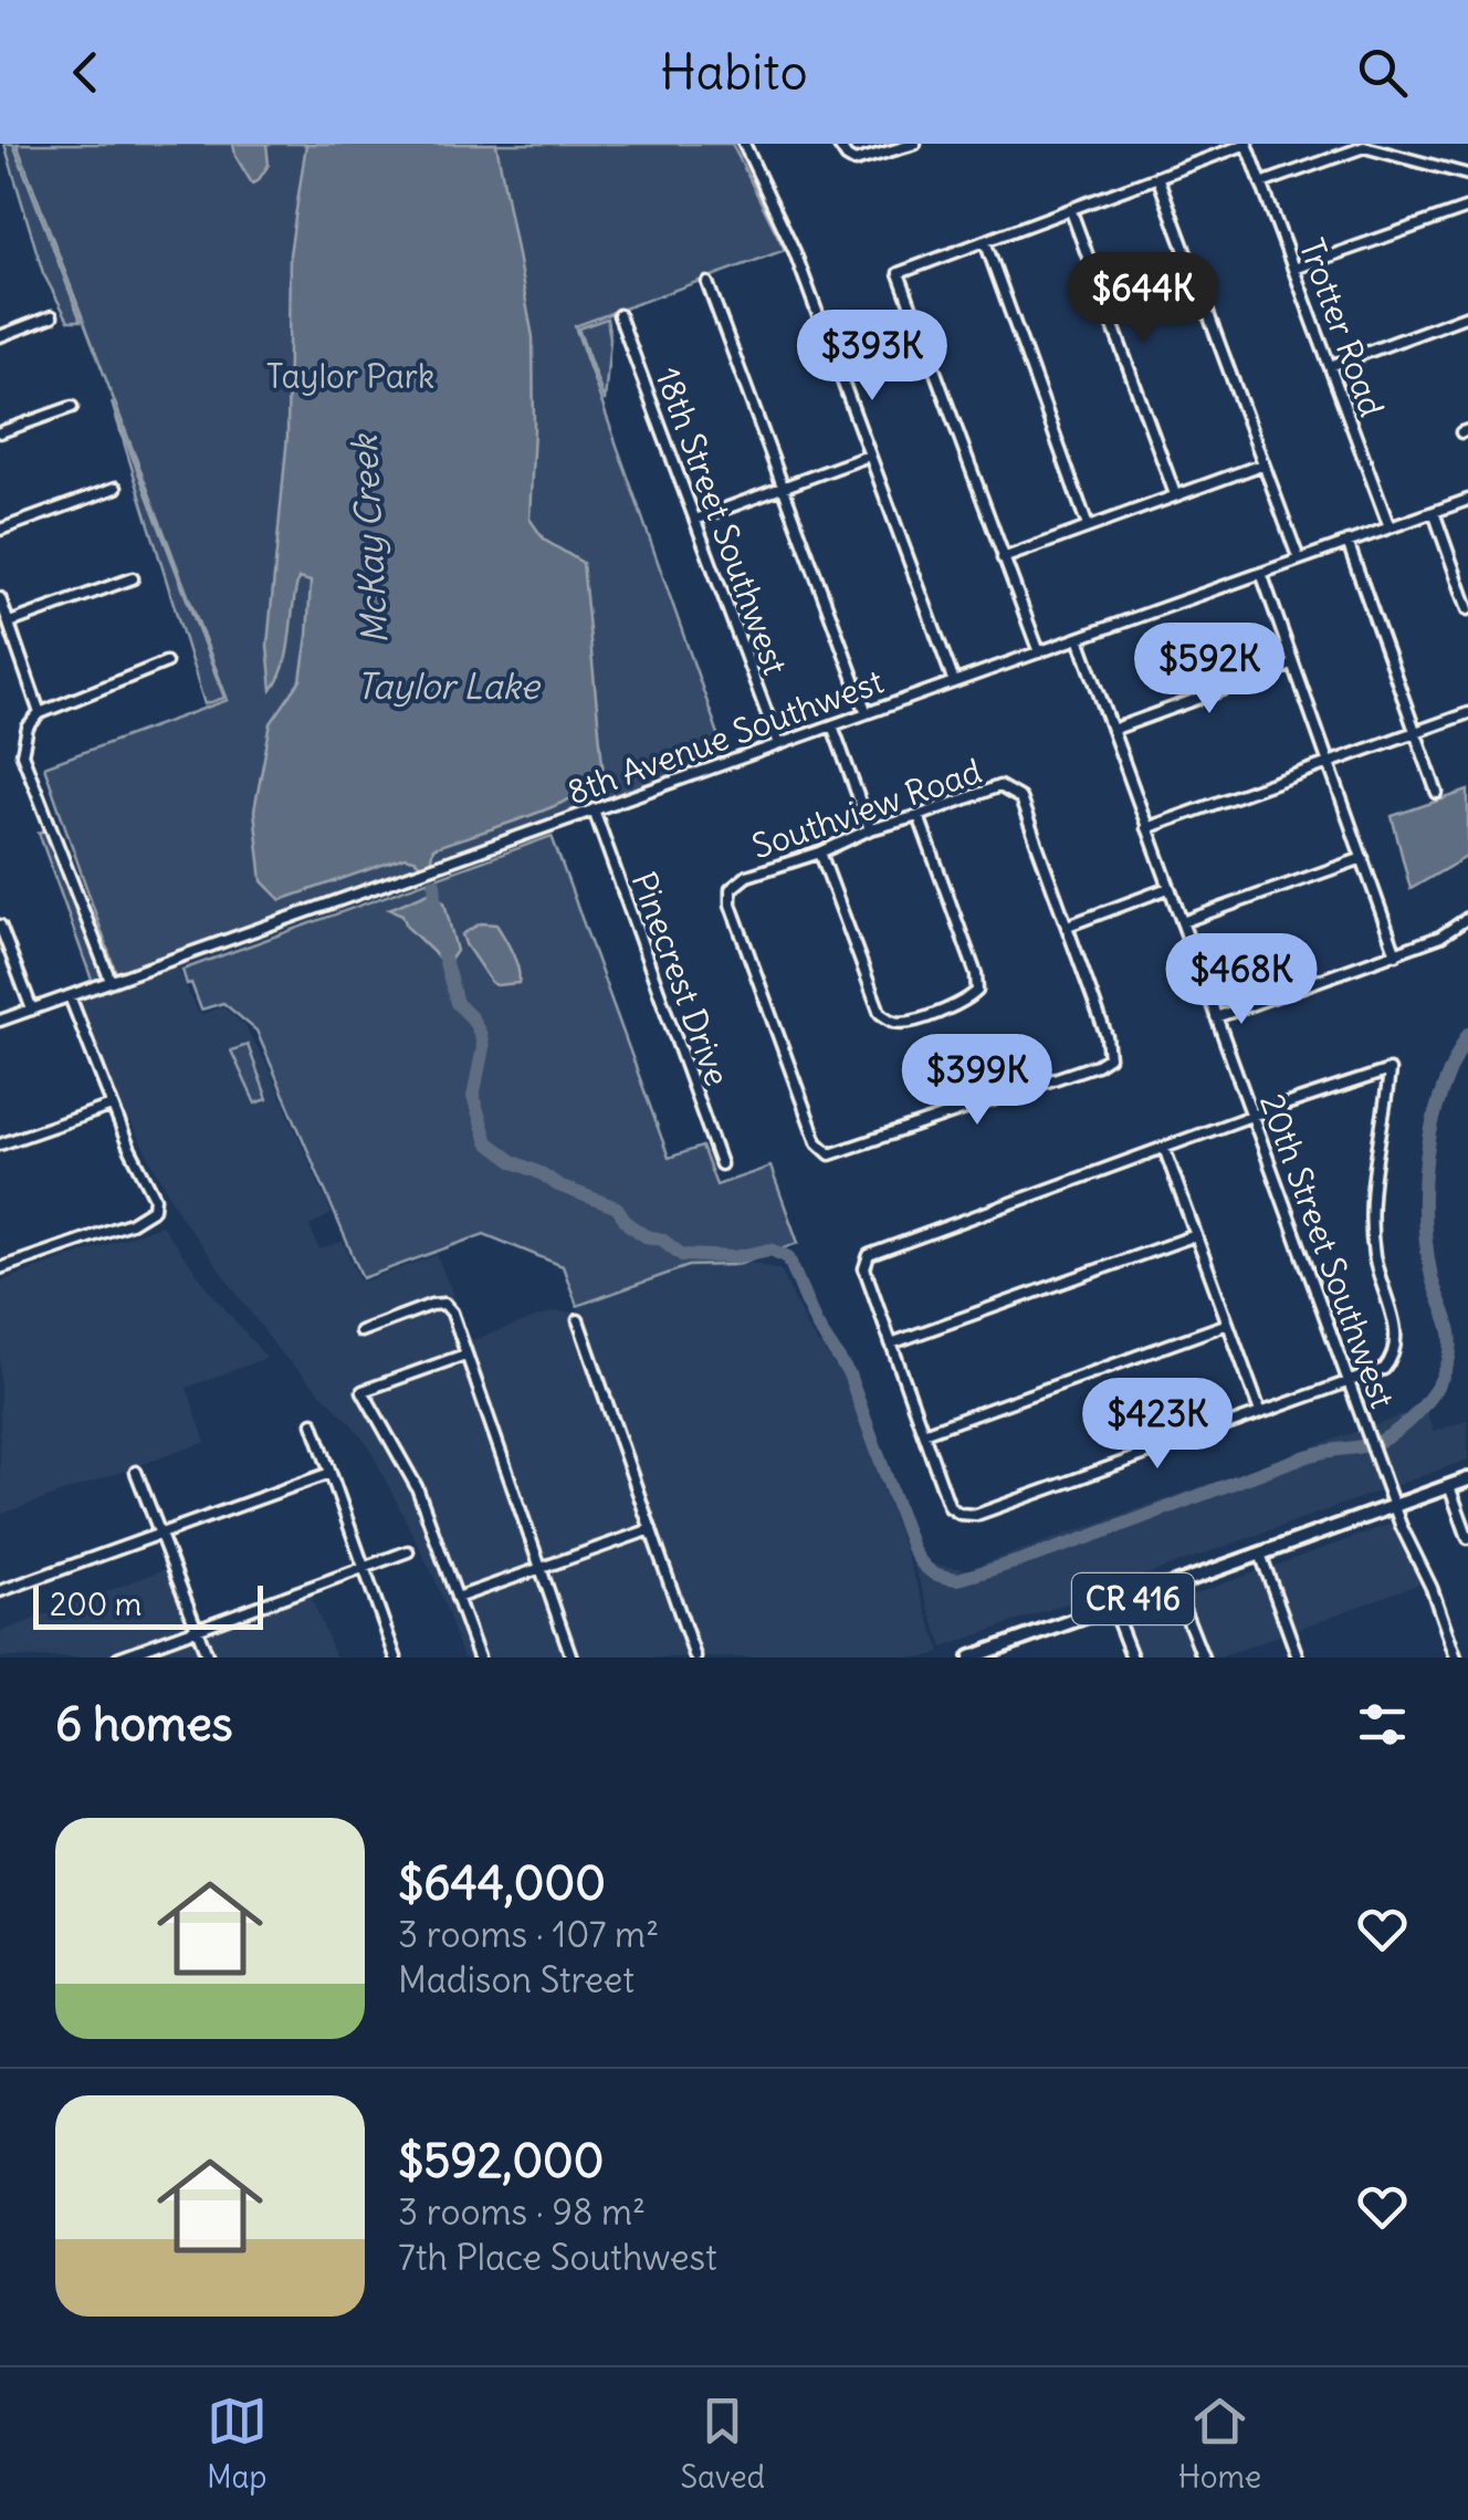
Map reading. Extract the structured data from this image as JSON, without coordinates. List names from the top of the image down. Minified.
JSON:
{"streets":{"main road":["CR 416"],"street":["Trotter Road","18th Street Southwest","8th Avenue Southwest","Southview Road","Pinecrest Drive","20th Street Southwest"]},"crossings":[["Trotter Road","8th Avenue Southwest"],["18th Street Southwest","8th Avenue Southwest"],["8th Avenue Southwest","Pinecrest Drive"],["8th Avenue Southwest","20th Street Southwest"],["20th Street Southwest","CR 416"]],"water":["McKay Creek","Taylor Lake"],"parks":["Taylor Park"],"scale_bar":"200 m","page":{"header":"Habito","price":["$644K","$393K","$592K","$468K","$399K","$423K"],"scale":"200 m","heading":"6 homes","list":[{"name":"$644,000","note":"3 rooms · 107 m² · Madison Street"},{"name":"$592,000","note":"3 rooms · 98 m² · 7th Place Southwest"}],"tabs":["Map","Saved","Home"]}}
